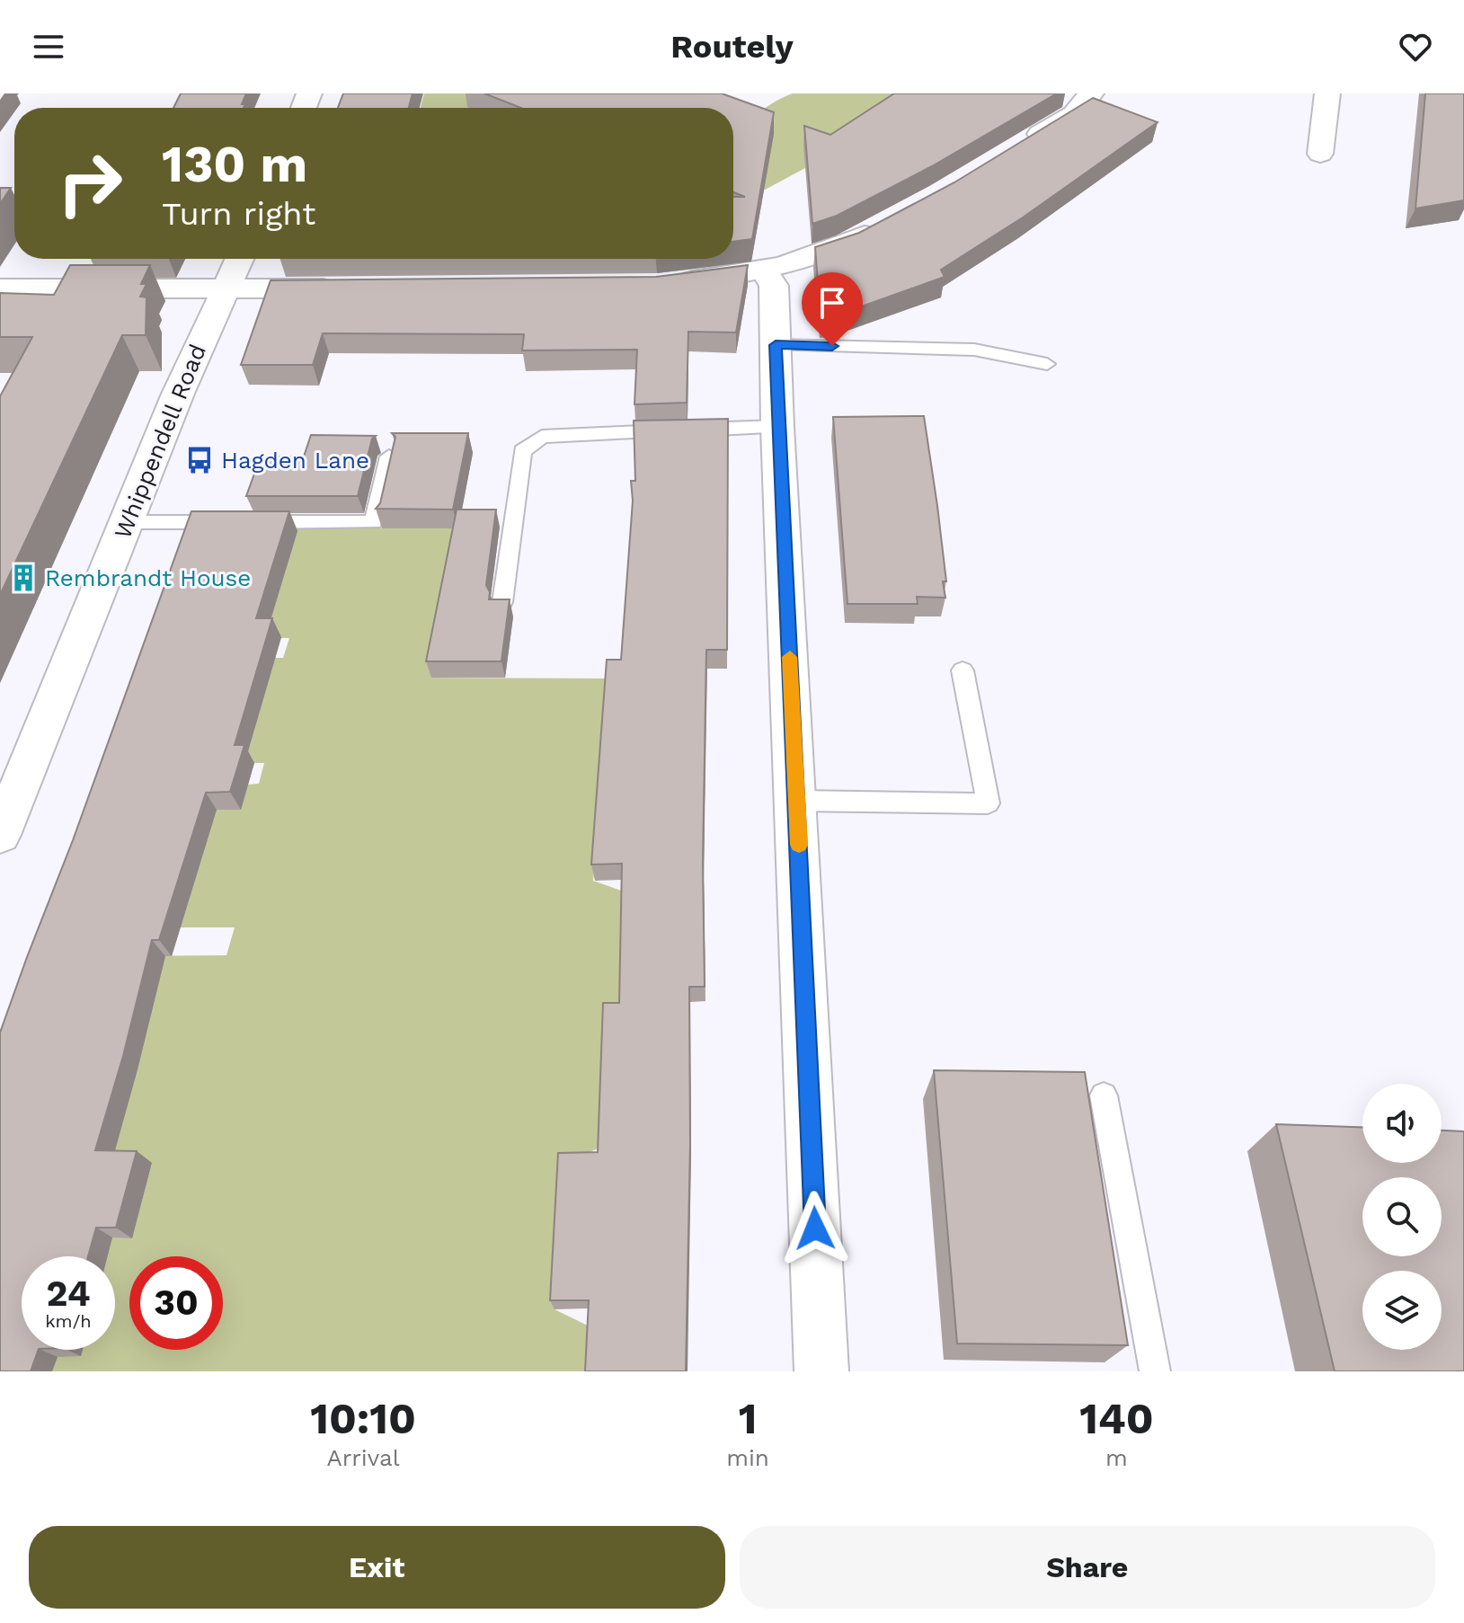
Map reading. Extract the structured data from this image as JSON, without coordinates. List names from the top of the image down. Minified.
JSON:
{"streets":{"street":["Whippendell Road"]},"places":{"bus stop":["Hagden Lane"],"building":["Rembrandt House"]},"page":{"header":"Routely","turn":["130 m","Turn right"],"speed":"24 km/h","limit":"30","eta":["10:10","Arrival","1","min","140","m"],"buttons":["Exit","Share"]}}
